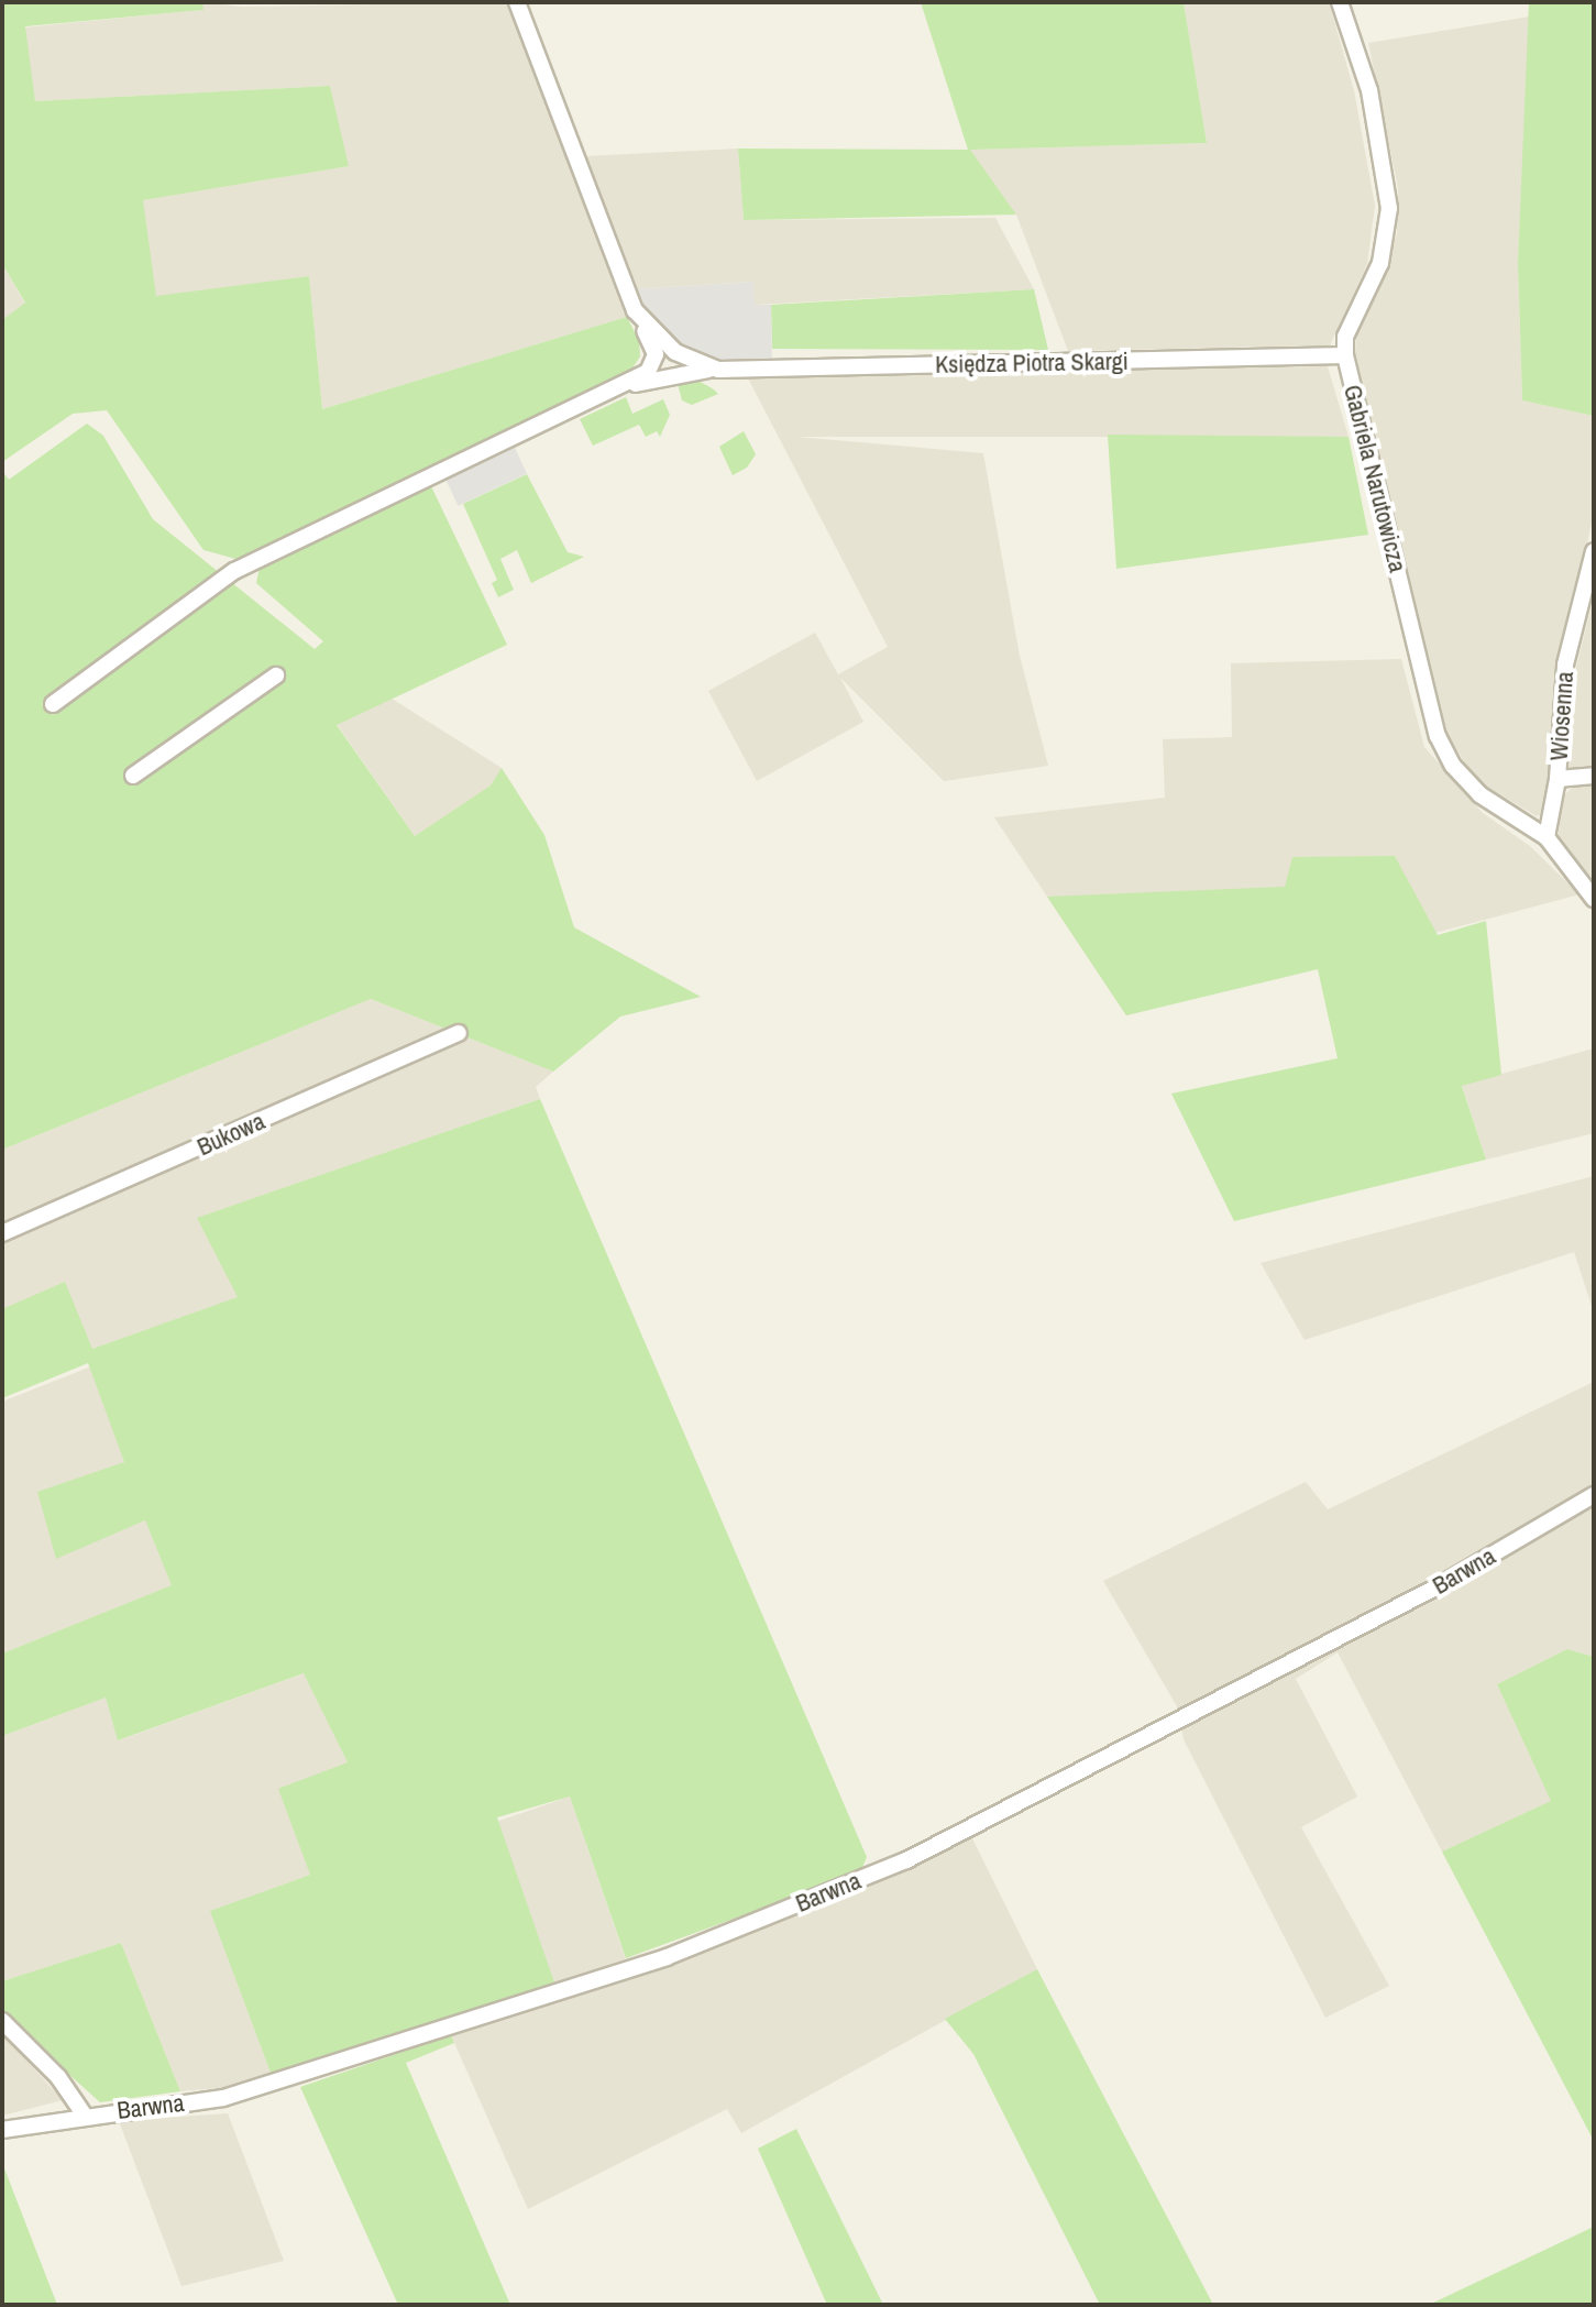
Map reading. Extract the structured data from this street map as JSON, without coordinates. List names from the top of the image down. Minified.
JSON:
{"streets":{"street":["Księdza Piotra Skargi","Gabriela Narutowicza","Wiosenna","Bukowa","Barwna"]},"crossings":[["Księdza Piotra Skargi","Gabriela Narutowicza"],["Gabriela Narutowicza","Wiosenna"]]}
